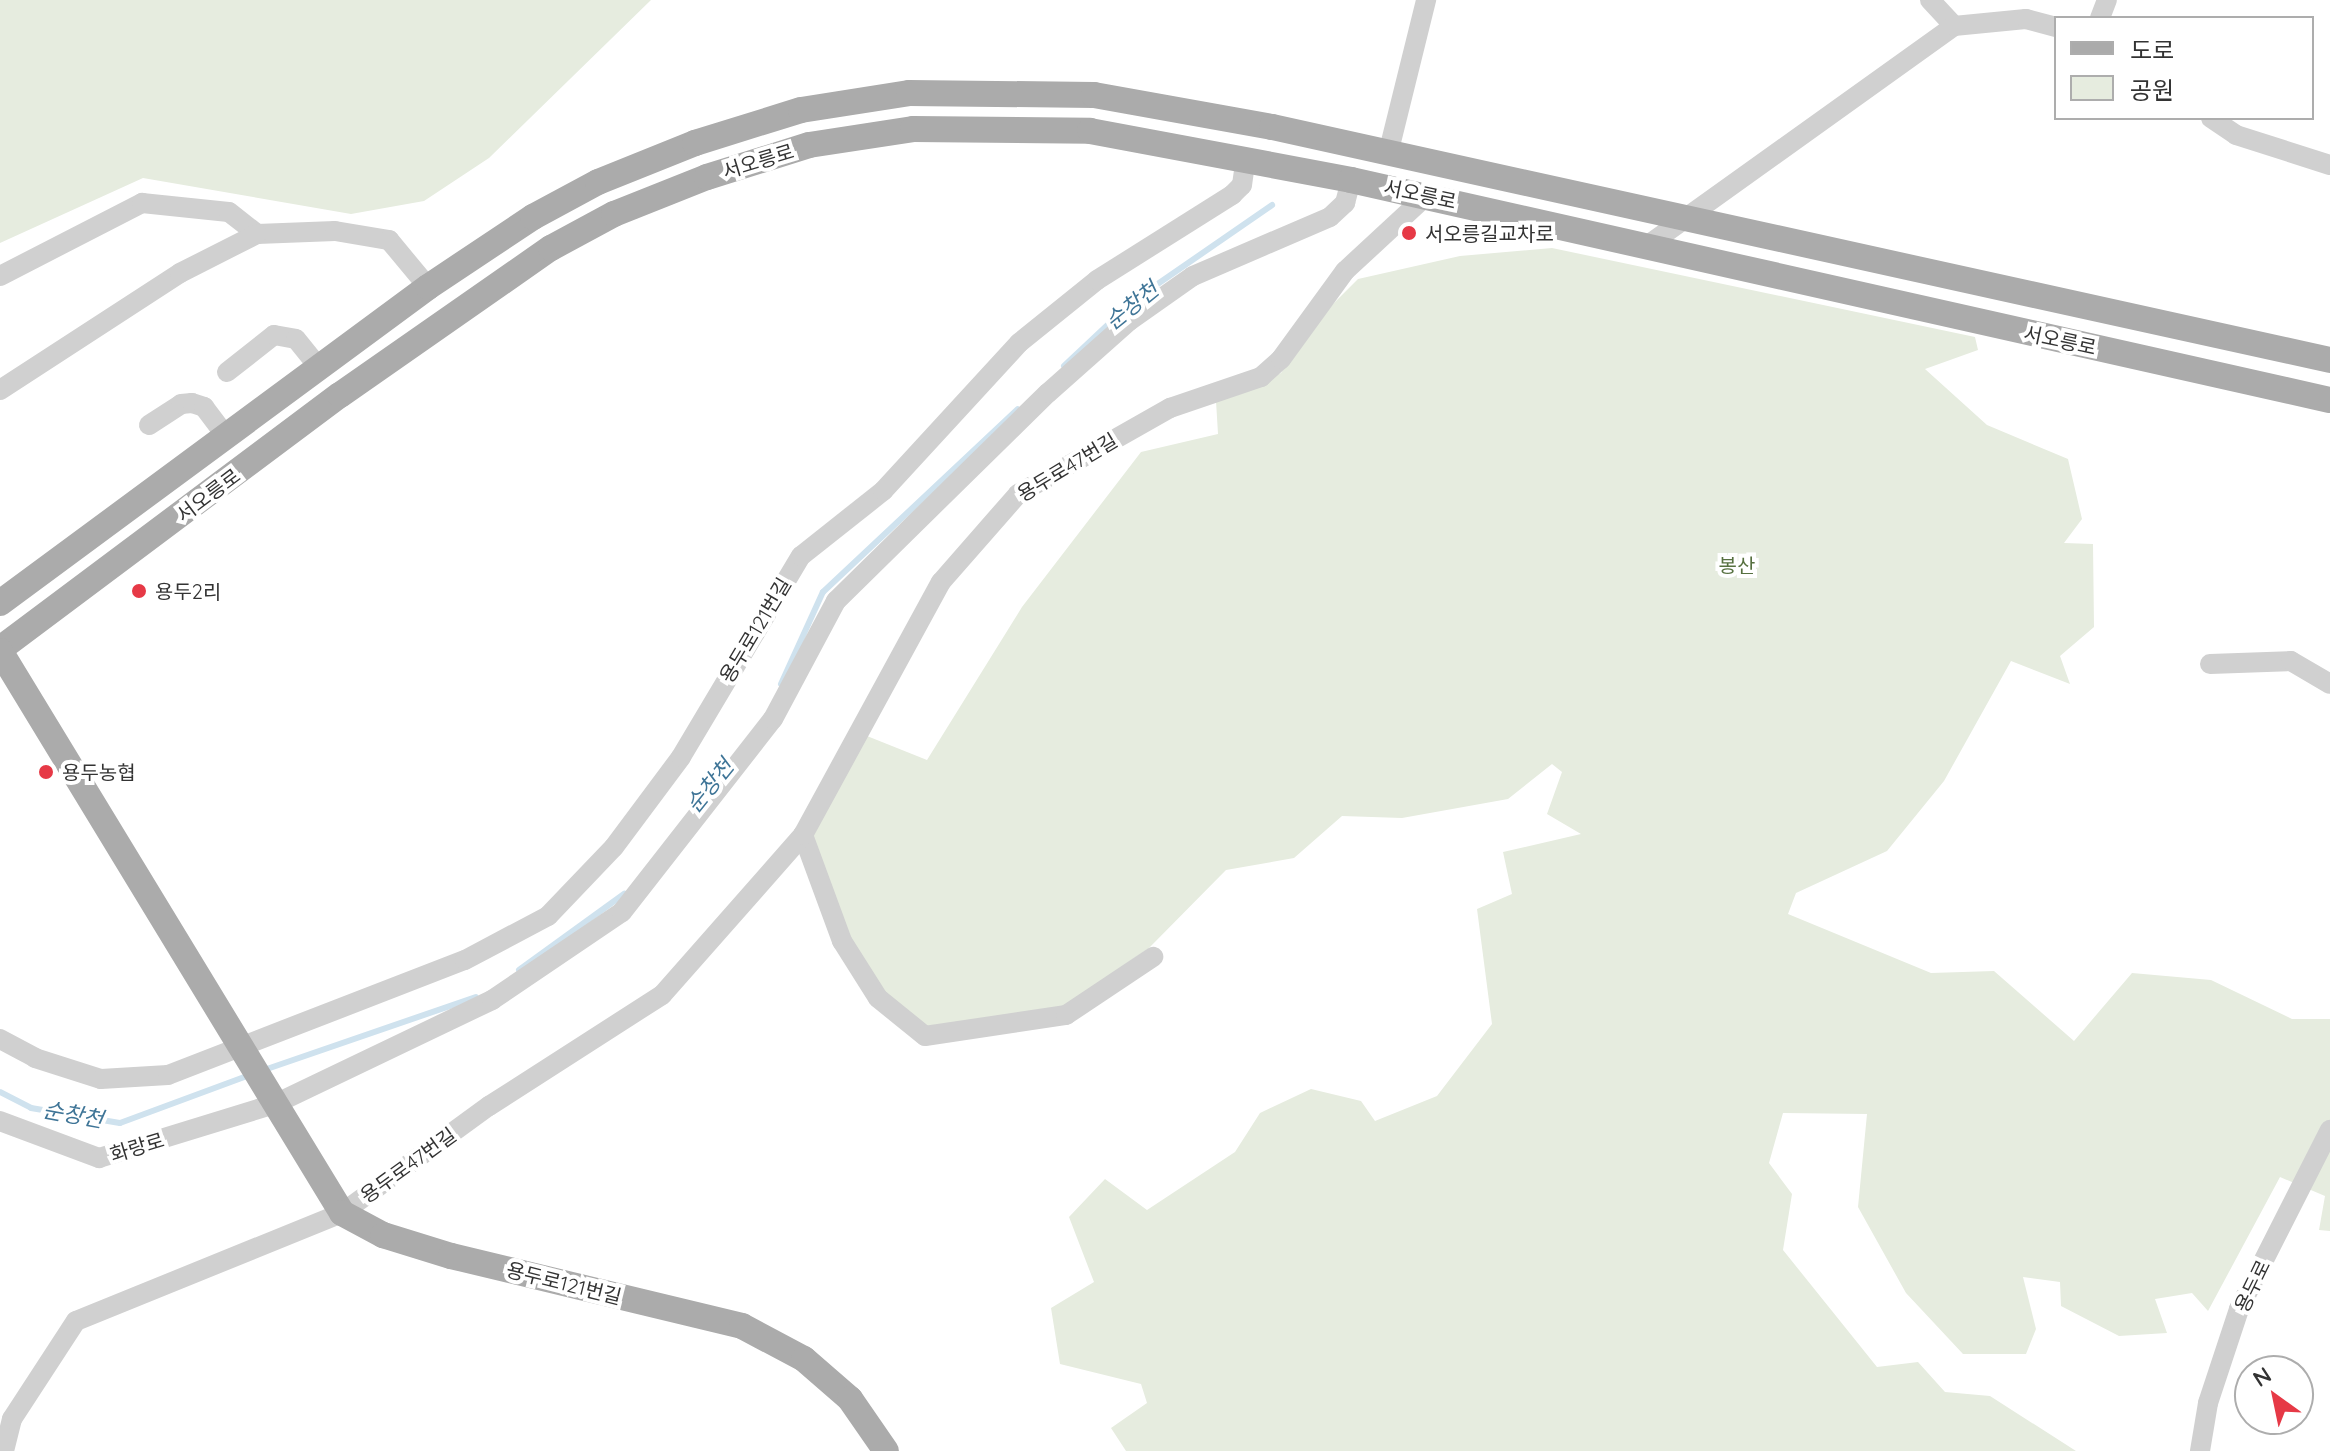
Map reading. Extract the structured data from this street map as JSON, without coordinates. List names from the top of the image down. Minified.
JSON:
{"streets":{"main road":["서오릉로","용두로121번길"],"street":["용두로47번길","화랑로","용두로"]},"crossings":[["서오릉로","용두로47번길"],["서오릉로","용두로121번길"],["서오릉로","화랑로"],["용두로47번길","용두로121번길"]],"water":["순창천"],"parks":["봉산"],"places":["서오릉길교차로","용두2리","용두농협"],"legend":["도로","공원"],"north":"top left"}
